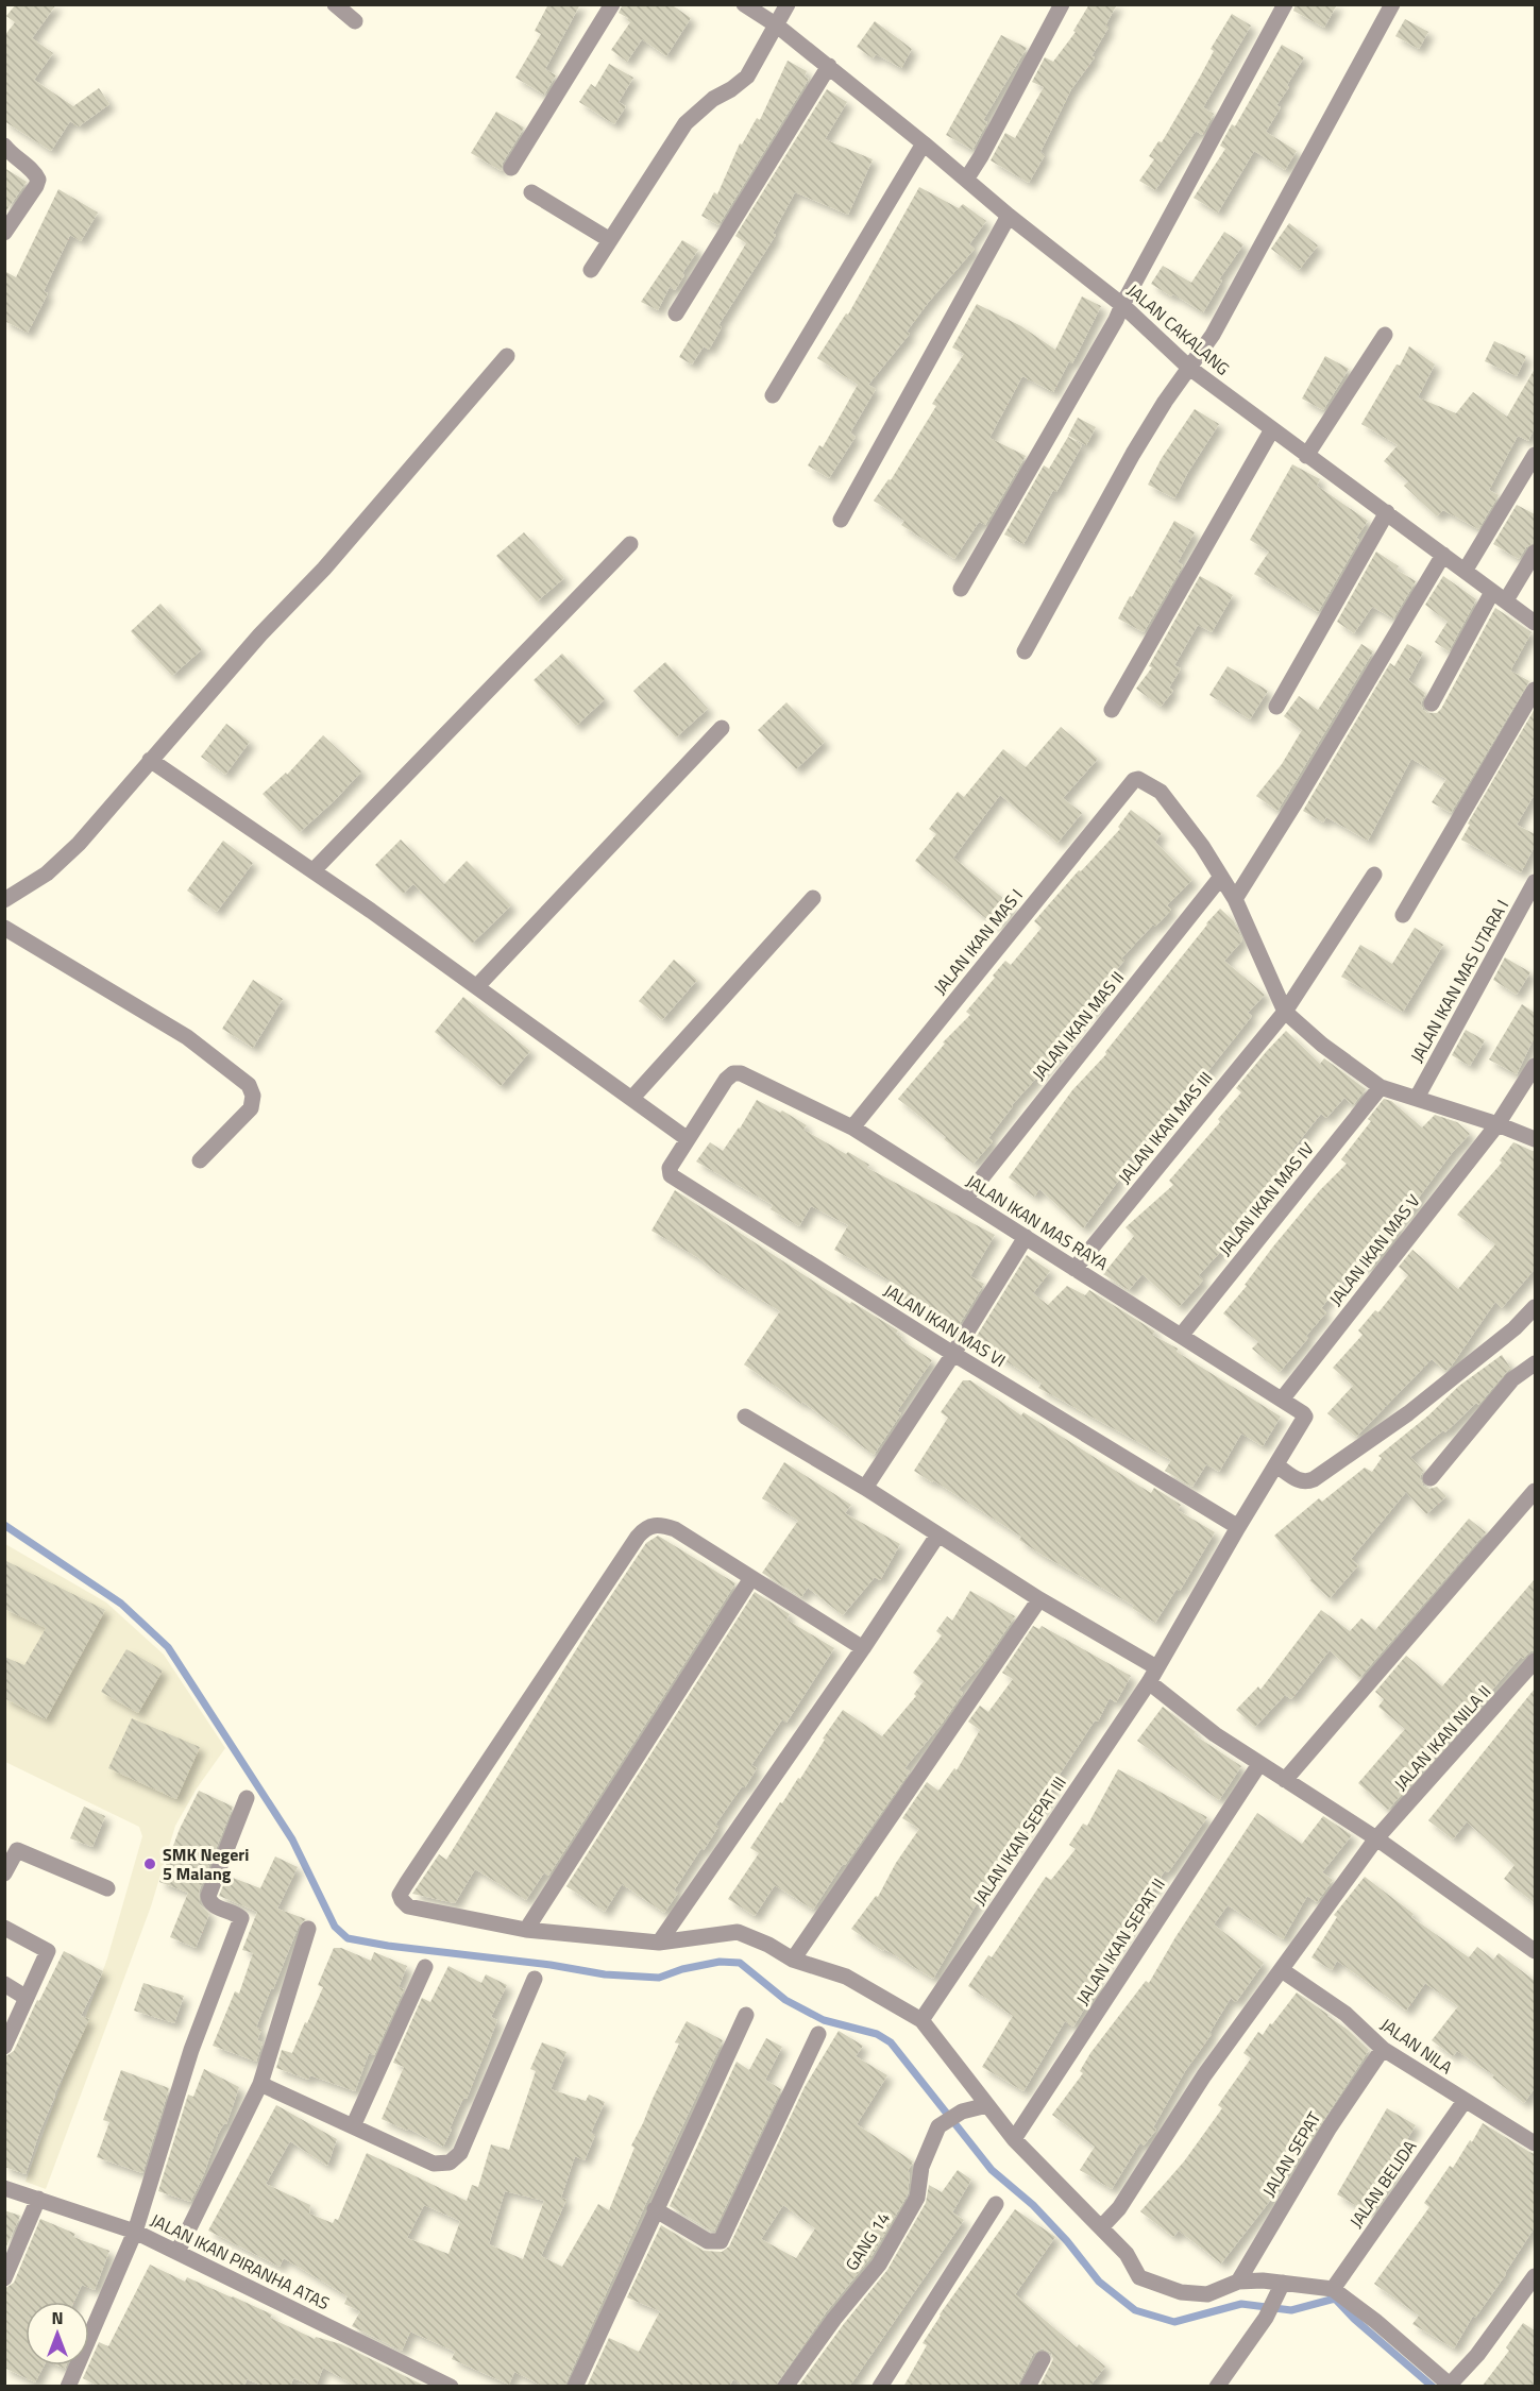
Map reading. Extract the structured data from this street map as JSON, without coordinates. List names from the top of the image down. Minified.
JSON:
{"streets":{"street":["JALAN CAKALANG","JALAN IKAN MAS I","JALAN IKAN MAS UTARA I","JALAN IKAN MAS II","JALAN IKAN MAS III","JALAN IKAN MAS IV","JALAN IKAN MAS RAYA","JALAN IKAN MAS V","JALAN IKAN MAS VI","JALAN IKAN NILA II","JALAN IKAN SEPAT III","JALAN IKAN SEPAT II","JALAN NILA","JALAN SEPAT","JALAN BELIDA","GANG 14","JALAN IKAN PIRANHA ATAS"]},"crossings":[["JALAN IKAN MAS I","JALAN IKAN MAS II"],["JALAN IKAN MAS I","JALAN IKAN MAS RAYA"],["JALAN IKAN MAS II","JALAN IKAN MAS RAYA"],["JALAN IKAN MAS III","JALAN IKAN MAS RAYA"],["JALAN IKAN MAS IV","JALAN IKAN MAS RAYA"],["JALAN IKAN MAS RAYA","JALAN IKAN MAS V"],["JALAN IKAN MAS RAYA","JALAN IKAN MAS VI"],["JALAN IKAN MAS RAYA","JALAN IKAN SEPAT III"],["JALAN IKAN MAS VI","JALAN IKAN SEPAT III"],["JALAN IKAN NILA II","JALAN NILA"],["JALAN NILA","JALAN SEPAT"],["JALAN NILA","JALAN BELIDA"]],"places":["SMK Negeri 5 Malang"],"north":"top"}
